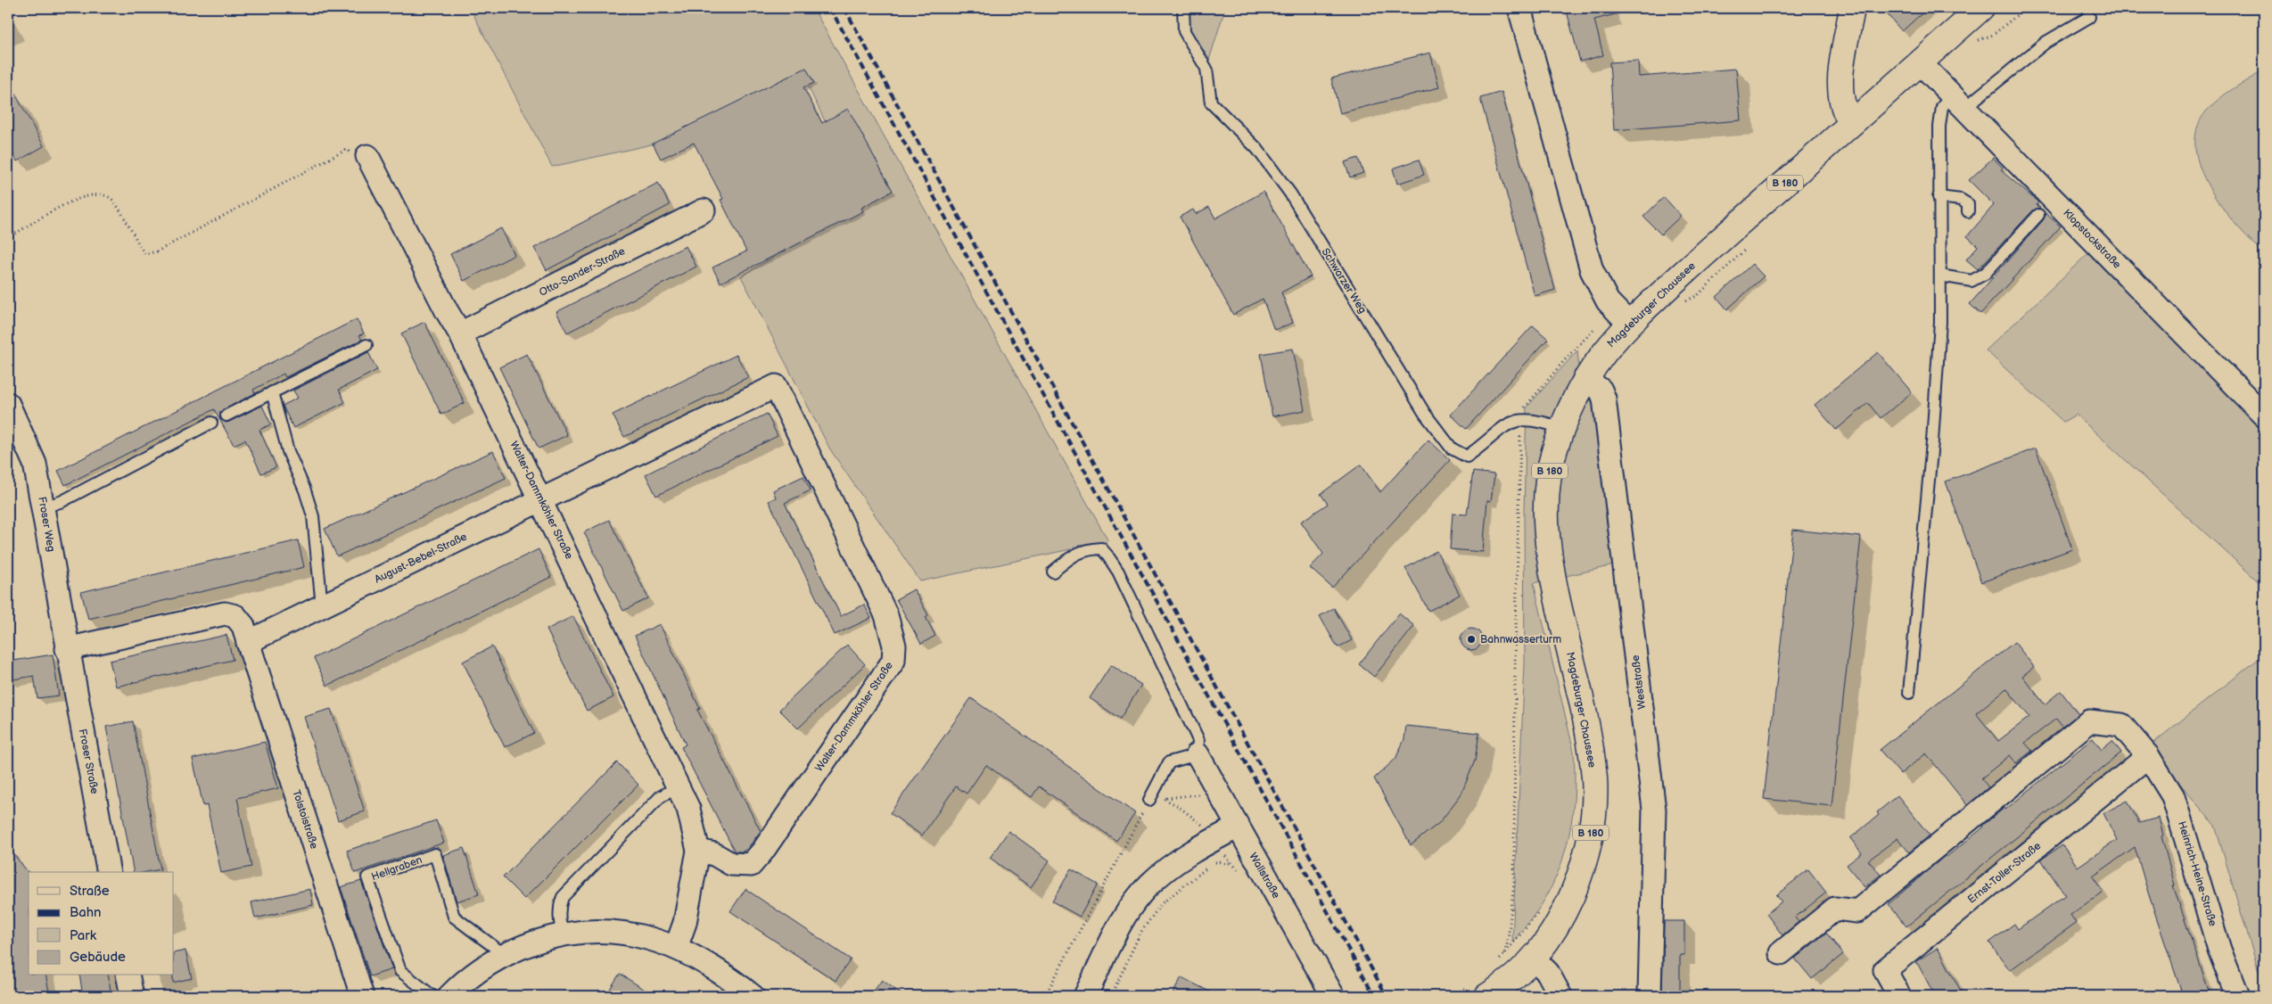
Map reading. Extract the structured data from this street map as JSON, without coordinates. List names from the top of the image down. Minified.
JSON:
{"streets":{"main road":["B 180","Magdeburger Chaussee"],"street":["Klopstockstraße","Otto-Sander-Straße","Walter-Dammköhler Straße","Froser Weg","August-Bebel-Straße","Weststraße","Froser Straße","Tolstoistraße","Ernst-Toller-Straße","Heinrich-Heine-Straße","Wallstraße"],"lane":["Schwarzer Weg","Hellgraben"]},"crossings":[["Klopstockstraße","Magdeburger Chaussee"],["Otto-Sander-Straße","Walter-Dammköhler Straße"],["Schwarzer Weg","Magdeburger Chaussee"],["Magdeburger Chaussee","Weststraße"],["Walter-Dammköhler Straße","August-Bebel-Straße"],["Froser Weg","Froser Straße"],["August-Bebel-Straße","Tolstoistraße"],["Ernst-Toller-Straße","Heinrich-Heine-Straße"]],"places":["Bahnwasserturm"],"legend":["Straße","Bahn","Park","Gebäude"]}
